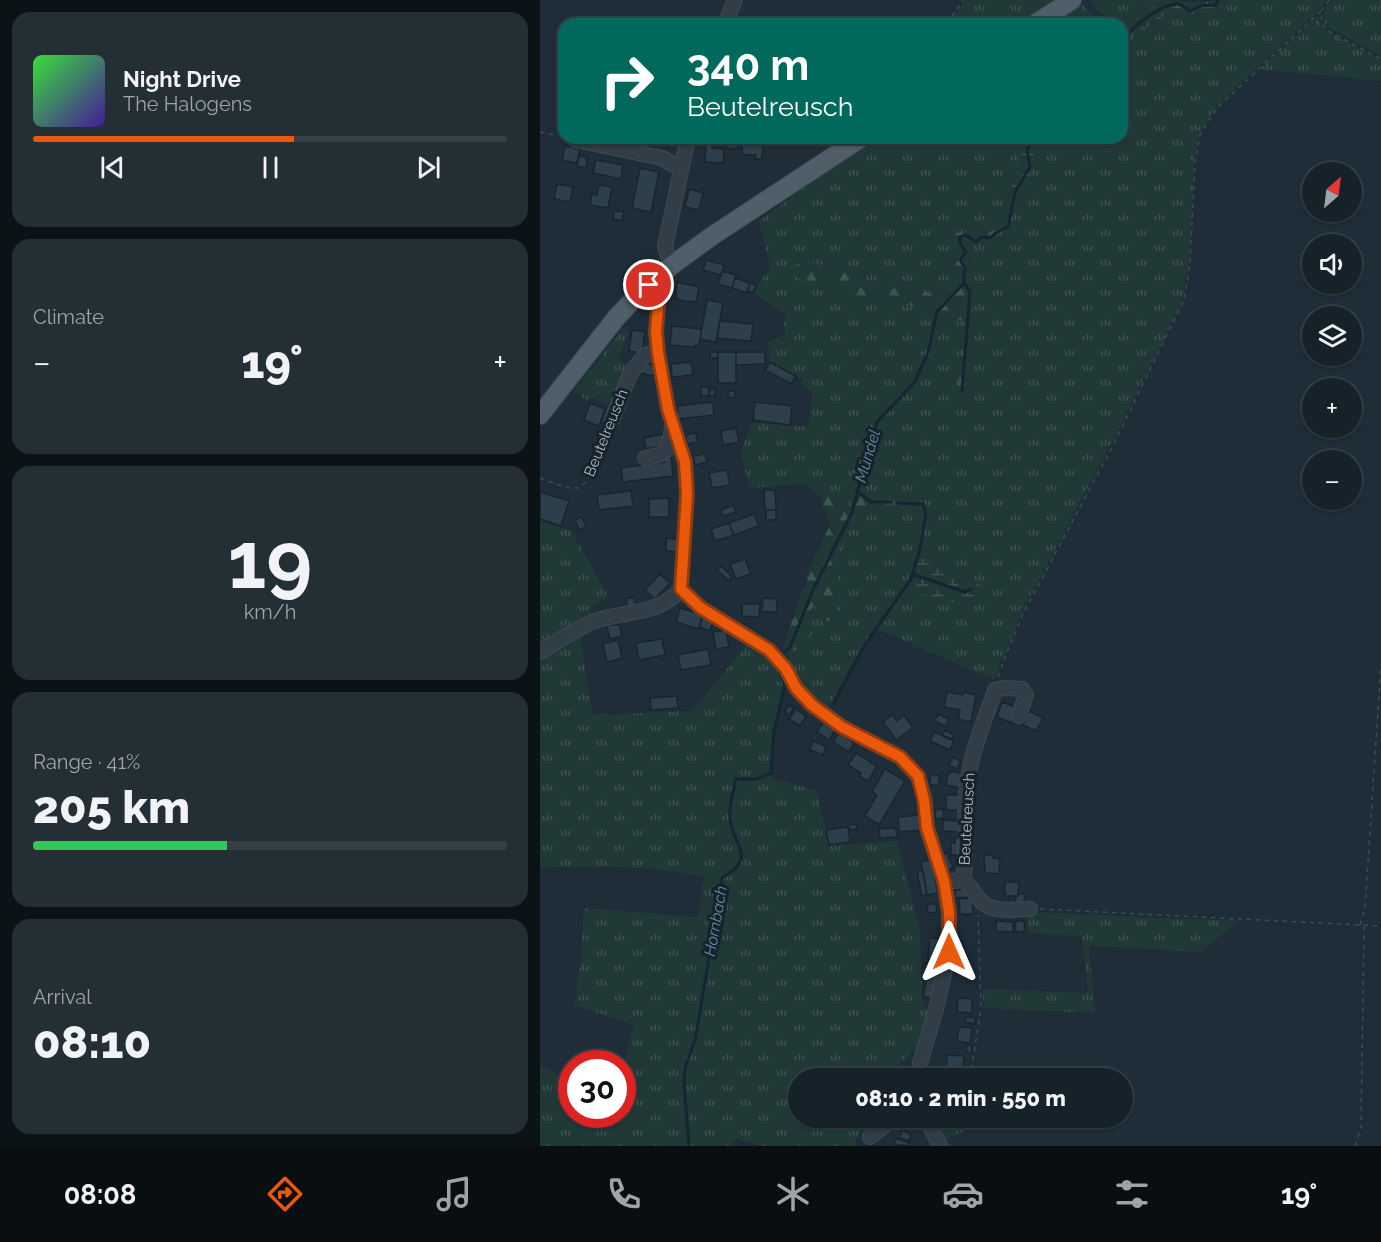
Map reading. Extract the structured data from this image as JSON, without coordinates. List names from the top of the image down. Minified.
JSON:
{"streets":{"street":["Beutelreusch"]},"water":["Mündel","Hornbach"],"north":"top right","page":{"turn":["340 m","Beutelreusch"],"song":["Night Drive","The Halogens"],"map_buttons":["+","−"],"tile":["Climate",["19","km/h"],["Range · 41%","205 km"],["Arrival","08:10"]],"heat":["−","19°","+"],"limit":"30","trip":"08:10 · 2 min · 550 m","tabs":["08:08","19°"]}}
